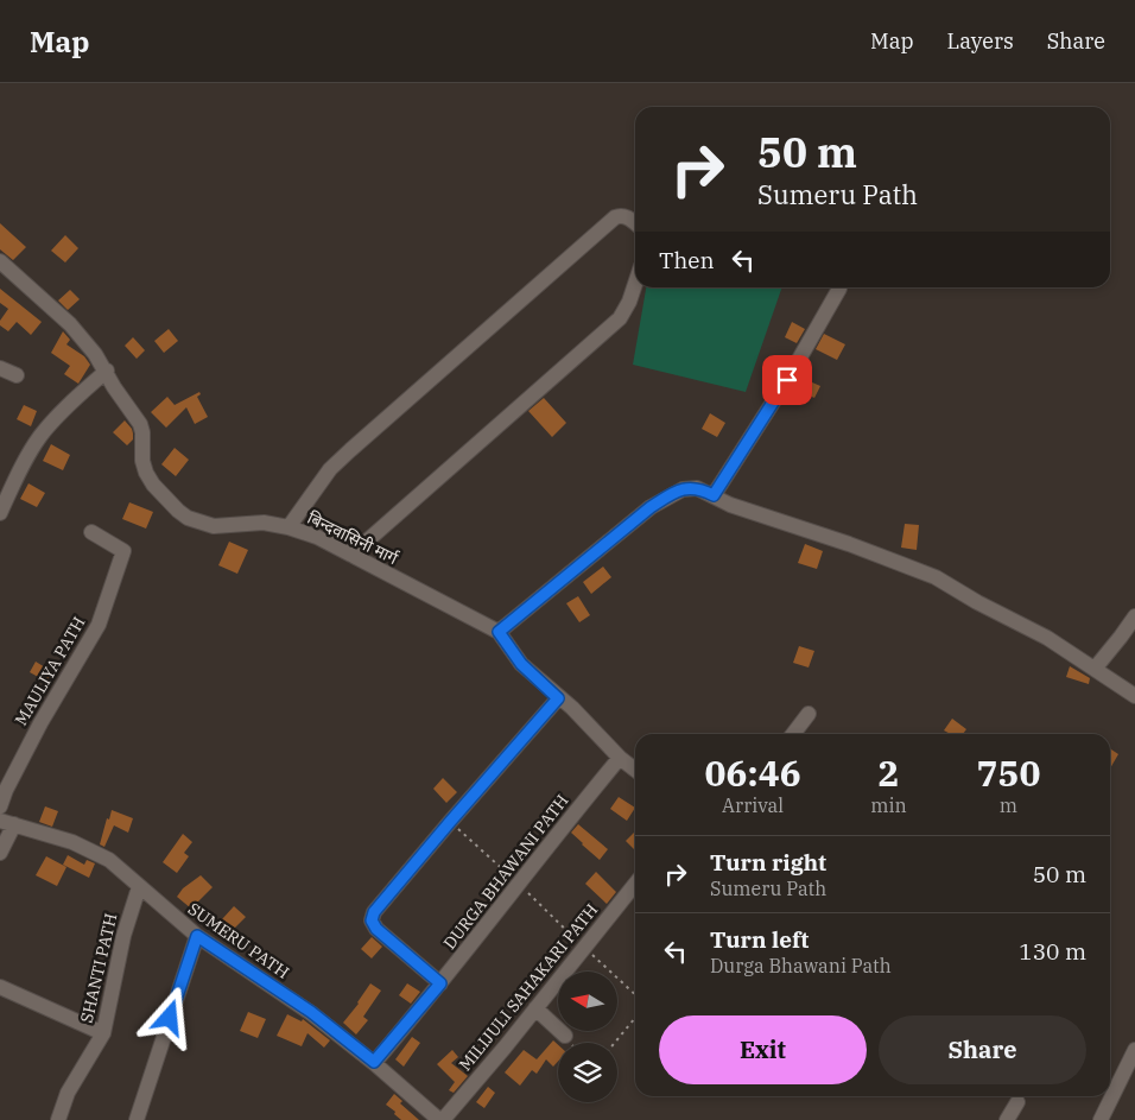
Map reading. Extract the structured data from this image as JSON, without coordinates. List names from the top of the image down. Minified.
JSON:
{"streets":{"street":["बिन्दवासिनी मार्ग","MAULIYA PATH","DURGA BHAWANI PATH","SUMERU PATH","SHANTI PATH","MILIJULI SAHAKARI PATH"]},"crossings":[["DURGA BHAWANI PATH","SUMERU PATH"],["SUMERU PATH","SHANTI PATH"],["SUMERU PATH","MILIJULI SAHAKARI PATH"]],"north":"left","page":{"header":"Map","nav":["Map","Layers","Share"],"turn":["50 m","Sumeru Path"],"then":"Then","eta":["06:46","Arrival","2","min","750","m"],"list":[{"name":"Turn right","note":"Sumeru Path","value":"50 m"},{"name":"Turn left","note":"Durga Bhawani Path","value":"130 m"}],"buttons":["Exit","Share"]}}
